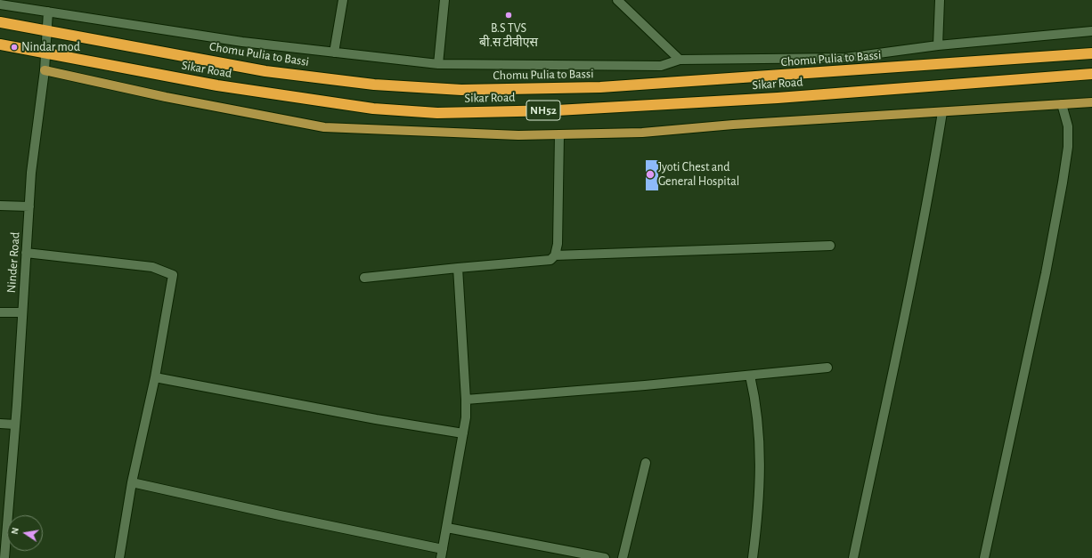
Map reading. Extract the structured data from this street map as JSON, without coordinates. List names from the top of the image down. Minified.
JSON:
{"streets":{"highway":["Chomu Pulia to Bassi","Sikar Road","NH52"],"street":["Ninder Road"]},"crossings":[["Chomu Pulia to Bassi","Ninder Road"],["Sikar Road","Ninder Road"]],"places":["B.S TVS बी.स टीवीएस","Nindar mod","Jyoti Chest and General Hospital"],"north":"left"}
